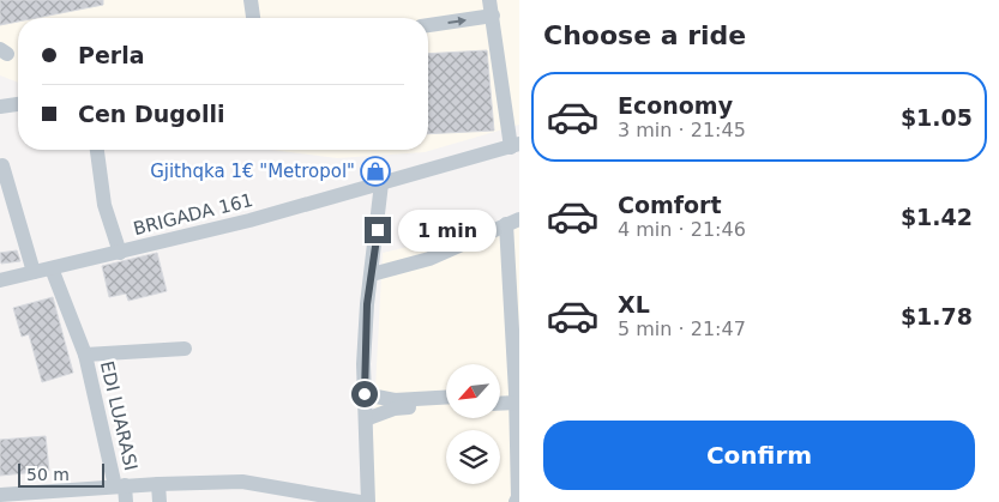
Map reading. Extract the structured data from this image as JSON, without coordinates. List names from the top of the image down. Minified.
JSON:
{"streets":{"street":["BRIGADA 161","EDI LUARASI"]},"crossings":[["BRIGADA 161","EDI LUARASI"]],"places":{"shop":["Gjithqka 1€ \"Metropol\""]},"scale_bar":"50 m","north":"bottom left","page":{"heading":"Choose a ride","banner":["Perla","Cen Dugolli"],"list":[{"name":"Economy","note":"3 min · 21:45","value":"$1.05"},{"name":"Comfort","note":"4 min · 21:46","value":"$1.42"},{"name":"XL","note":"5 min · 21:47","value":"$1.78"}],"bubble":"1 min","buttons":"Confirm","scale":"50 m"}}
